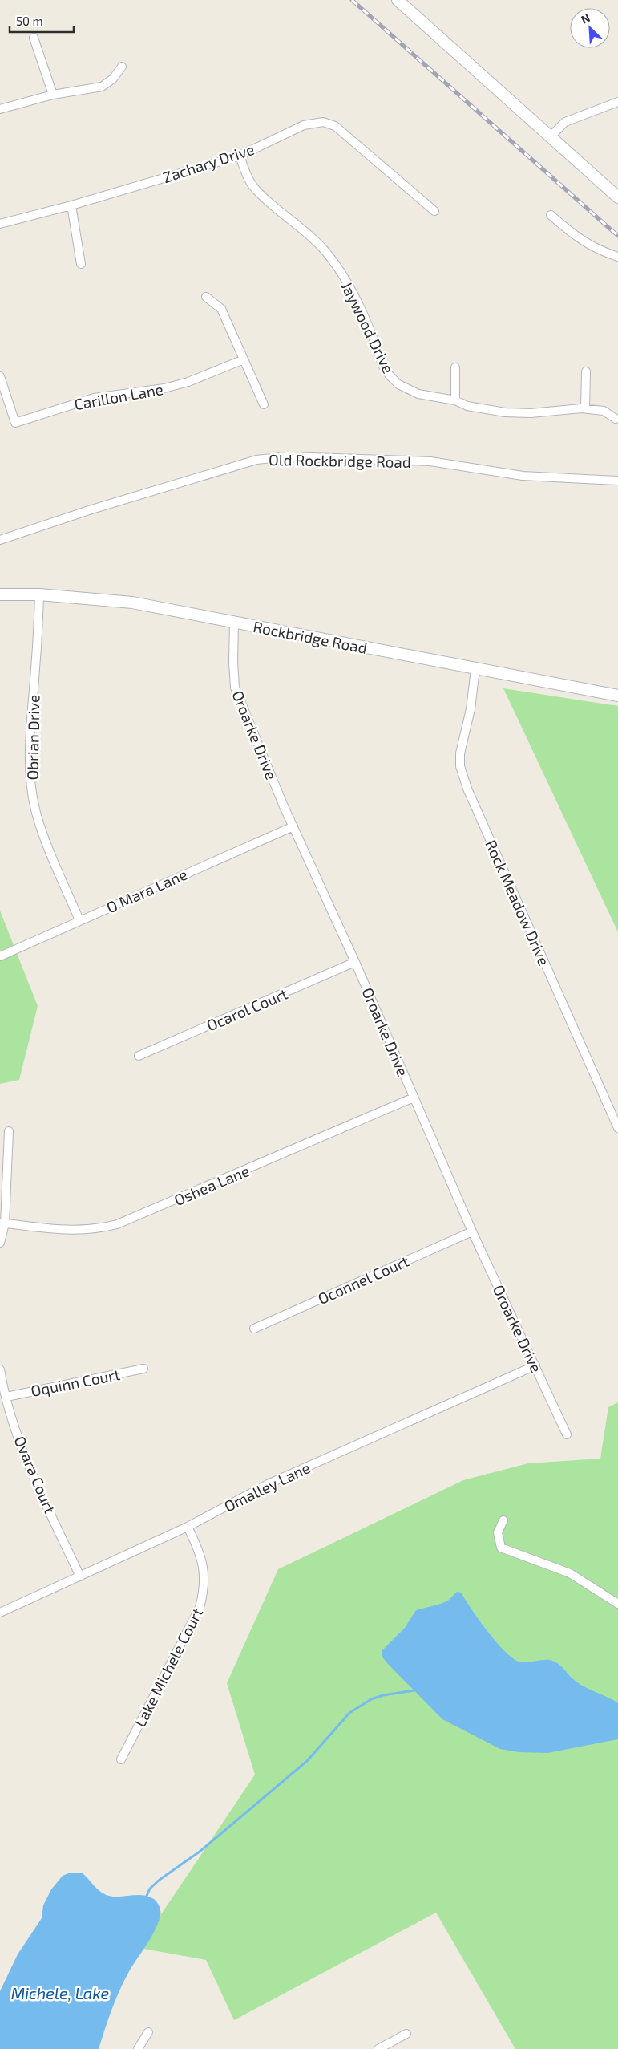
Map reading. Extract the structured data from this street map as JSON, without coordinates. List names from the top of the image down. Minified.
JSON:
{"streets":{"main road":["Rockbridge Road"],"street":["Zachary Drive","Jaywood Drive","Carillon Lane","Old Rockbridge Road","Oroarke Drive","Obrian Drive","O Mara Lane","Rock Meadow Drive","Ocarol Court","Oshea Lane","Oconnel Court","Oquinn Court","Ovara Court","Omalley Lane","Lake Michele Court"]},"crossings":[["Zachary Drive","Jaywood Drive"],["Rockbridge Road","Oroarke Drive"],["Rockbridge Road","Obrian Drive"],["Rockbridge Road","Rock Meadow Drive"],["Oroarke Drive","O Mara Lane"],["Oroarke Drive","Ocarol Court"],["Oroarke Drive","Oshea Lane"],["Oroarke Drive","Oconnel Court"],["Oroarke Drive","Omalley Lane"],["Obrian Drive","O Mara Lane"],["Oquinn Court","Ovara Court"],["Ovara Court","Omalley Lane"],["Omalley Lane","Lake Michele Court"]],"water":["Michele, Lake"],"scale_bar":"50 m","north":"top left"}
